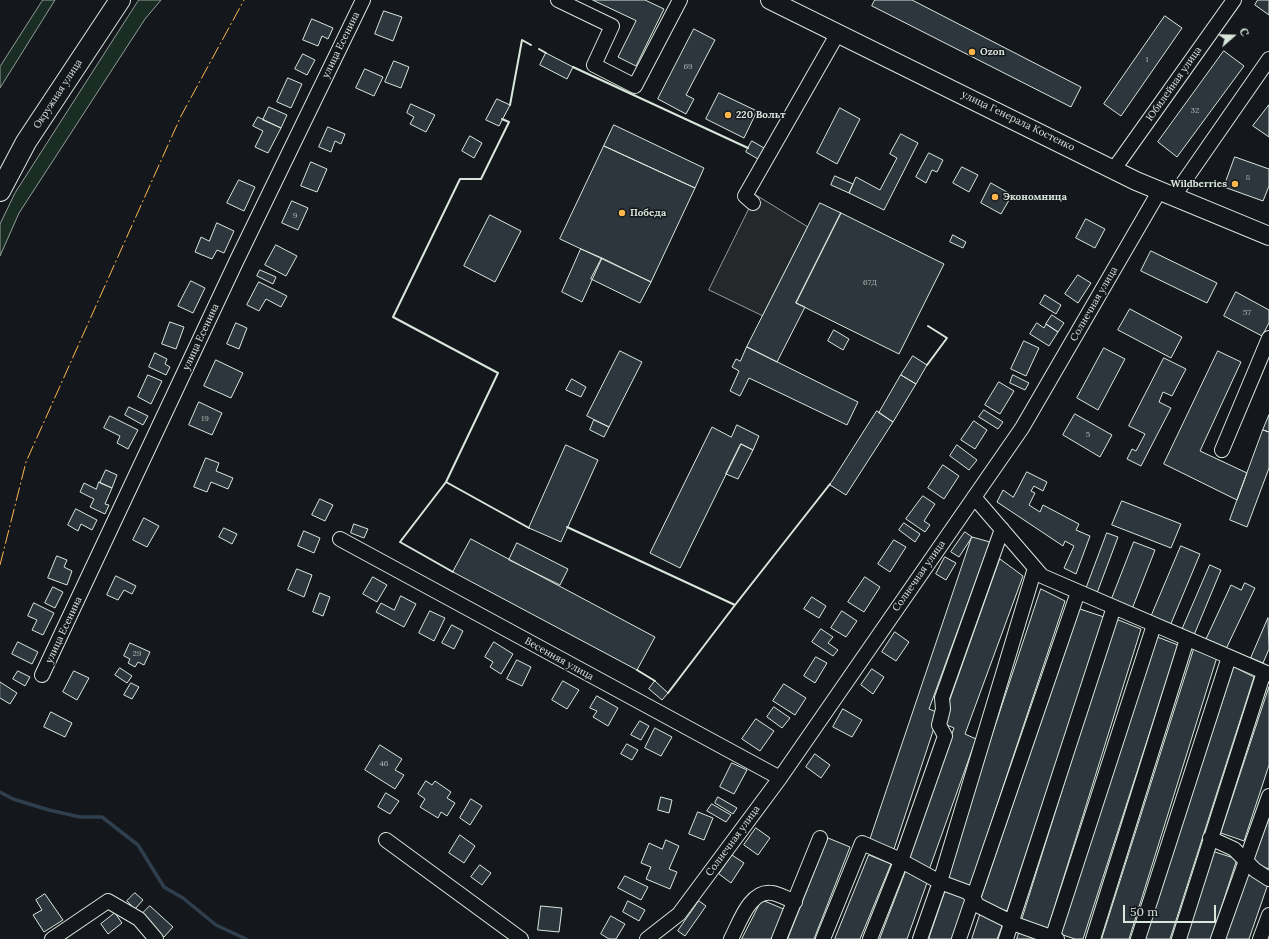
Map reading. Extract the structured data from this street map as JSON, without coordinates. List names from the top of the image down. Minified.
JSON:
{"streets":{"highway":["Окружная улица"],"main road":["улица Генерала Костенко"],"street":["улица Есенина","Юбилейная улица","Солнечная улица","Весенняя улица"]},"crossings":[["Юбилейная улица","улица Генерала Костенко"],["улица Генерала Костенко","Солнечная улица"],["Солнечная улица","Весенняя улица"]],"places":["Ozon","220 Вольт","Wildberries","Экономница","Победа"],"house_numbers":["1","69","32","8","9","67Д","57","19","5","29","46"],"scale_bar":"50 m","north":"right"}
